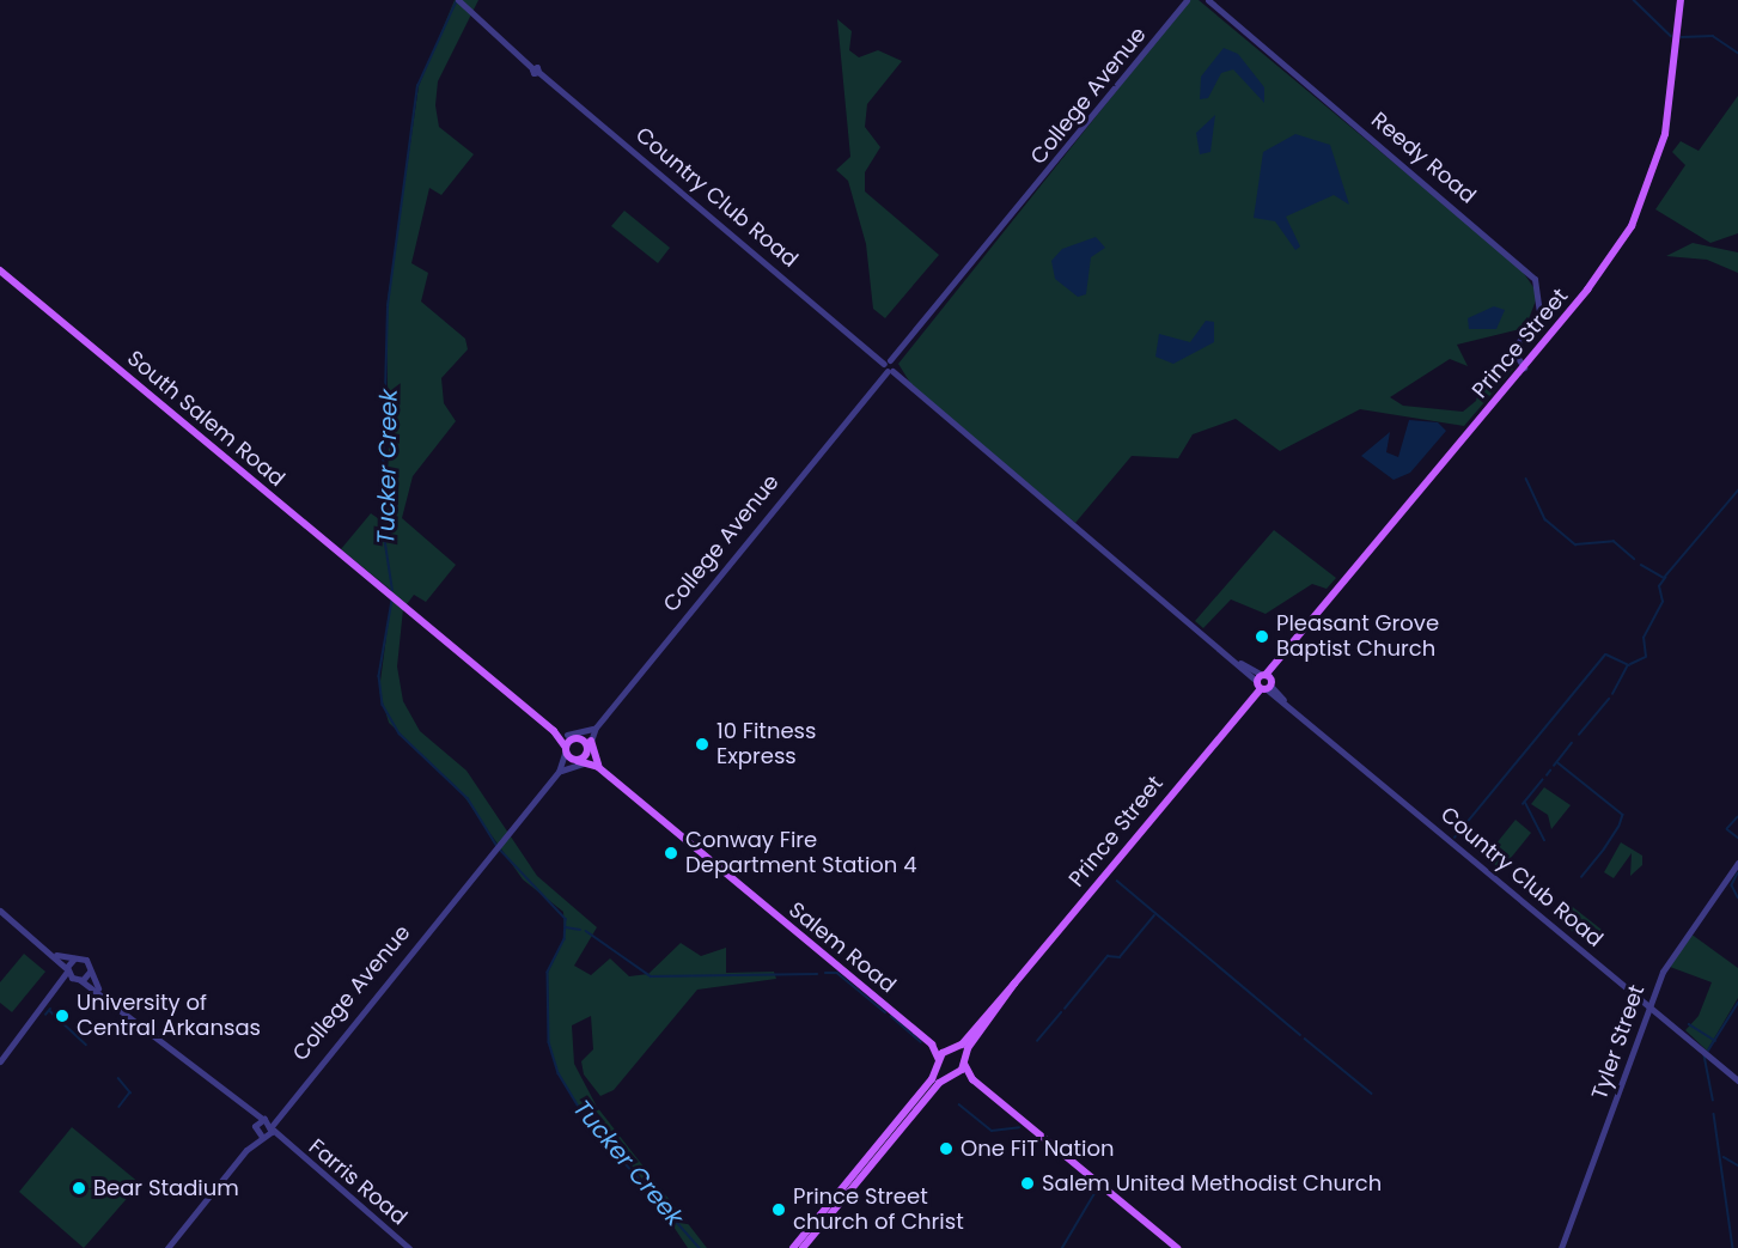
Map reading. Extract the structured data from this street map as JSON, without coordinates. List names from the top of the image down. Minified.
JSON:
{"streets":{"main road":["Prince Street","South Salem Road","Salem Road"],"street":["College Avenue","Reedy Road","Country Club Road","Tyler Street","Farris Road"]},"crossings":[["College Avenue","Country Club Road"],["College Avenue","Salem Road"],["College Avenue","Farris Road"],["Reedy Road","Prince Street"],["Country Club Road","Prince Street"],["Country Club Road","Tyler Street"],["Prince Street","Salem Road"]],"water":["Tucker Creek"],"places":["Pleasant Grove Baptist Church","10 Fitness Express","Conway Fire Department Station 4","University of Central Arkansas","One FiT Nation","Salem United Methodist Church","Bear Stadium","Prince Street church of Christ"]}
